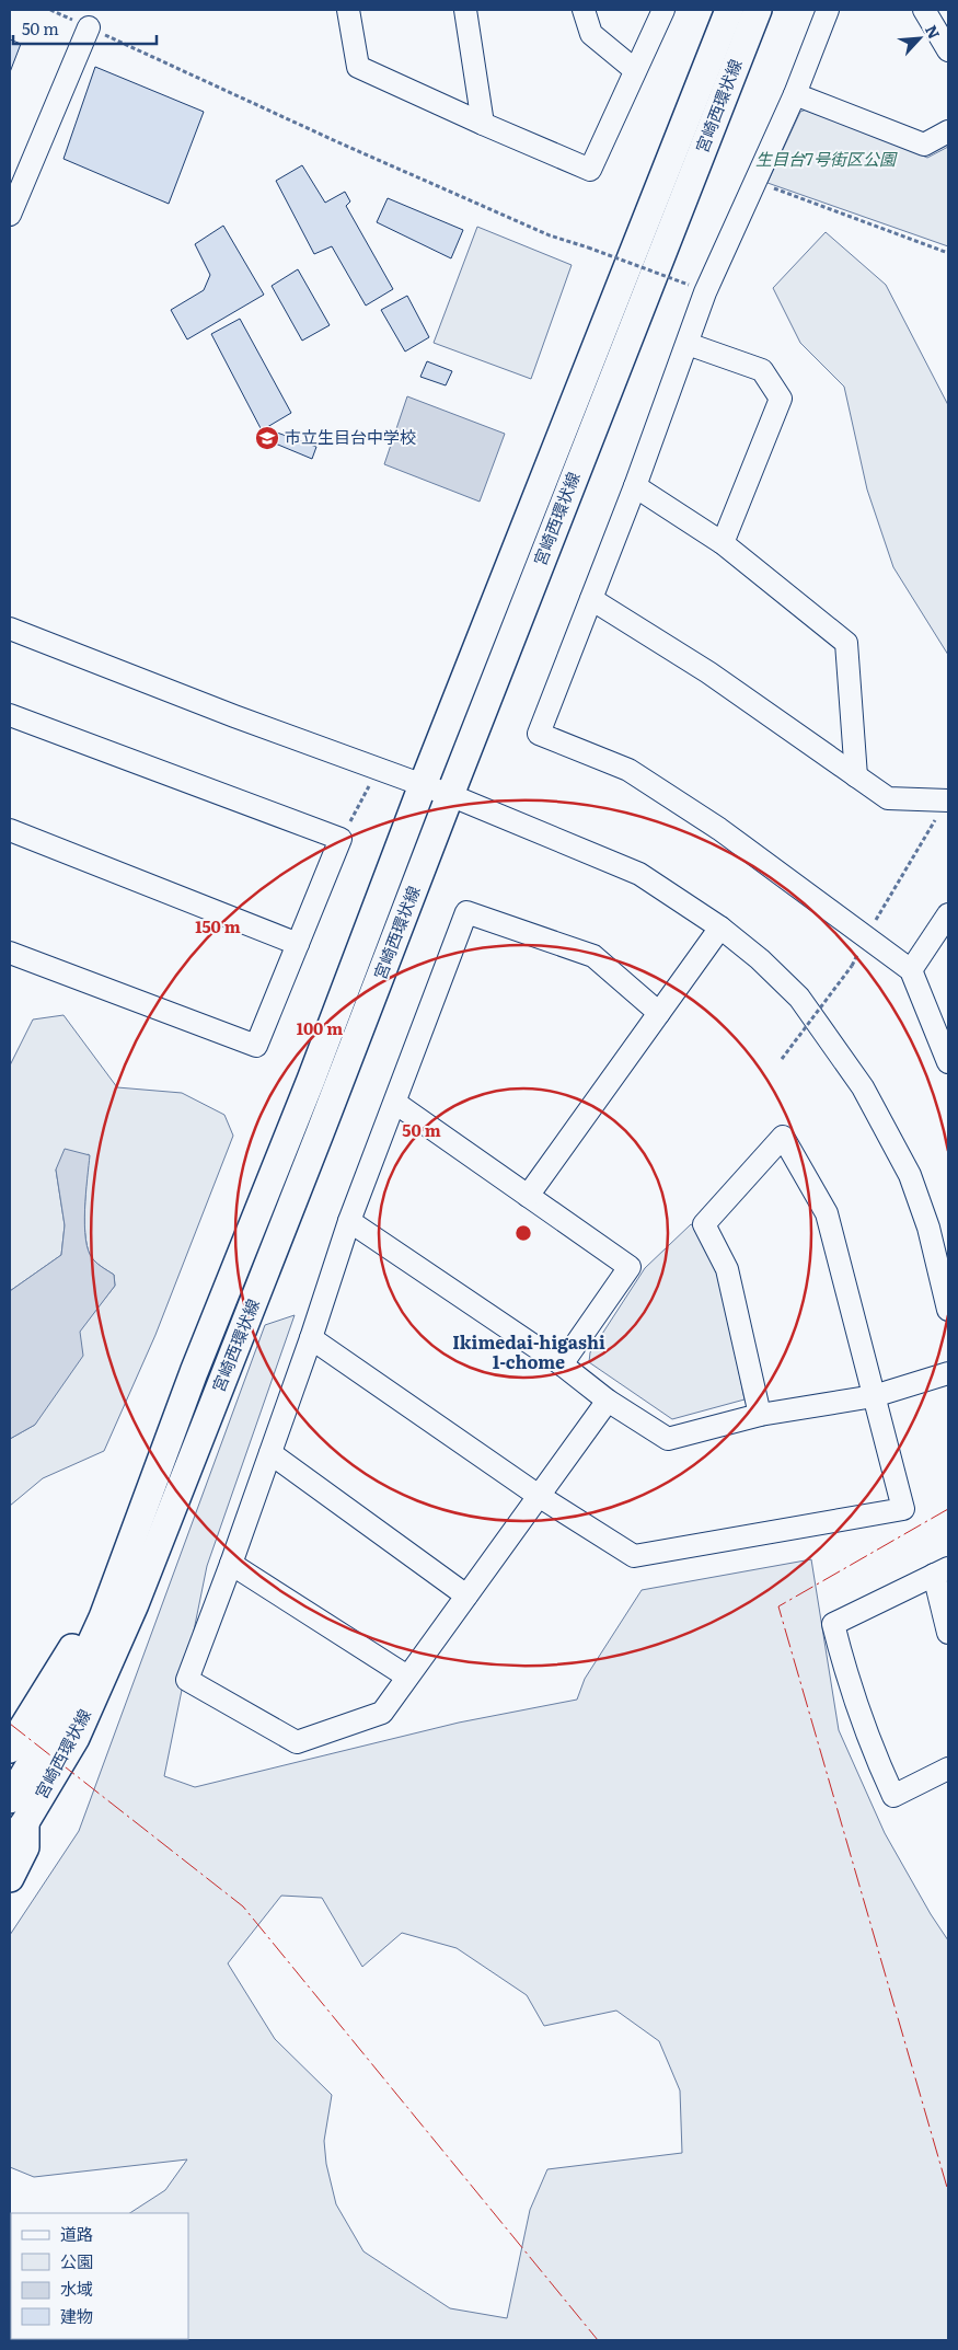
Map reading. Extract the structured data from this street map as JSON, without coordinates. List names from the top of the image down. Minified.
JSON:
{"streets":{"main road":["宮崎西環状線"]},"districts":["Ikimedai-higashi 1-chome"],"parks":["生目台7号街区公園"],"places":{"school or university":["市立生目台中学校"]},"legend":["道路","公園","水域","建物"],"scale_bar":"50 m","north":"top right","rings":["150 m","100 m","50 m"]}
